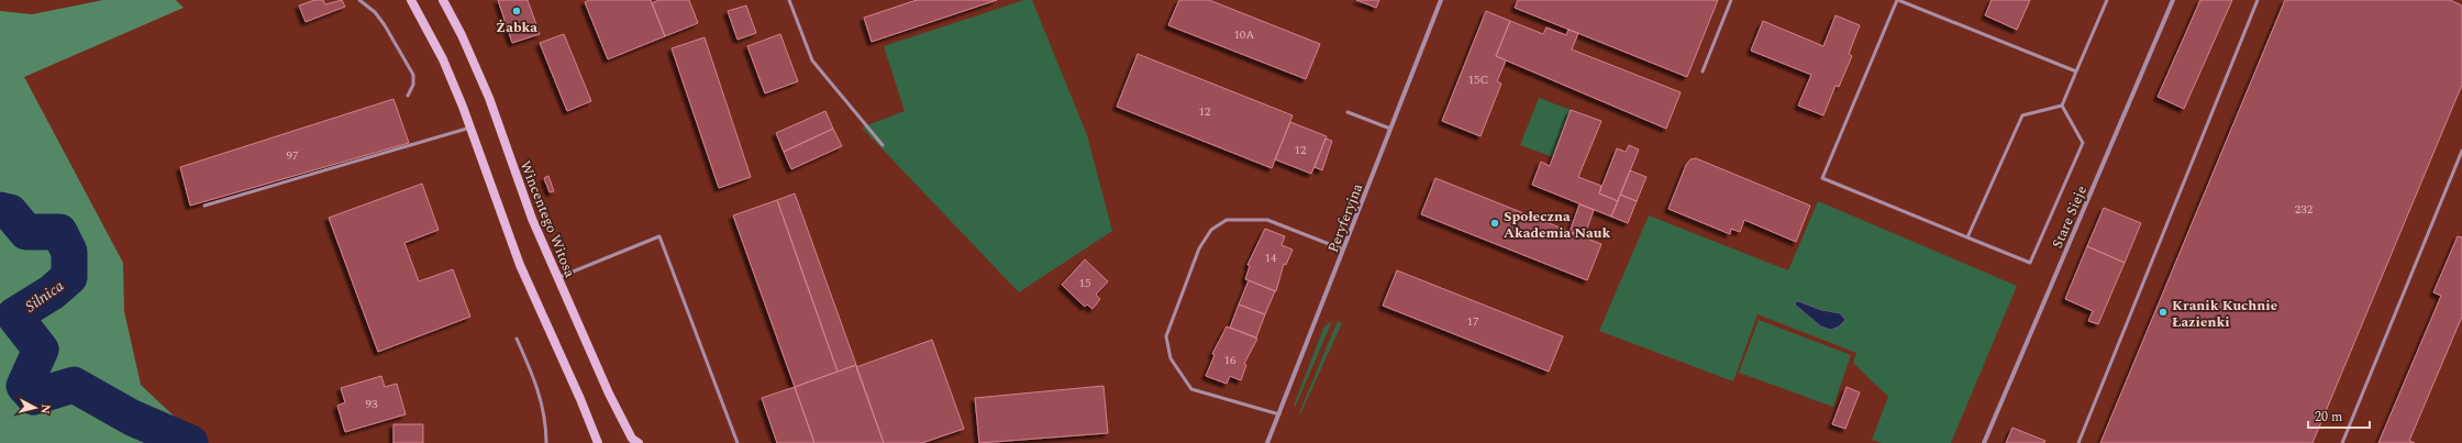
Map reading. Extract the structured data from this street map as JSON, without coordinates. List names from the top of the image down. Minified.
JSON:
{"streets":{"main road":["Wincentego Witosa"],"street":["Stare Sieje","Peryferyjna"]},"water":["Silnica"],"places":["Żabka","Społeczna Akademia Nauk","Kranik Kuchnie Łazienki"],"house_numbers":["10A","15C","12","12","97","232","14","15","17","16","93"],"scale_bar":"20 m","north":"right"}
